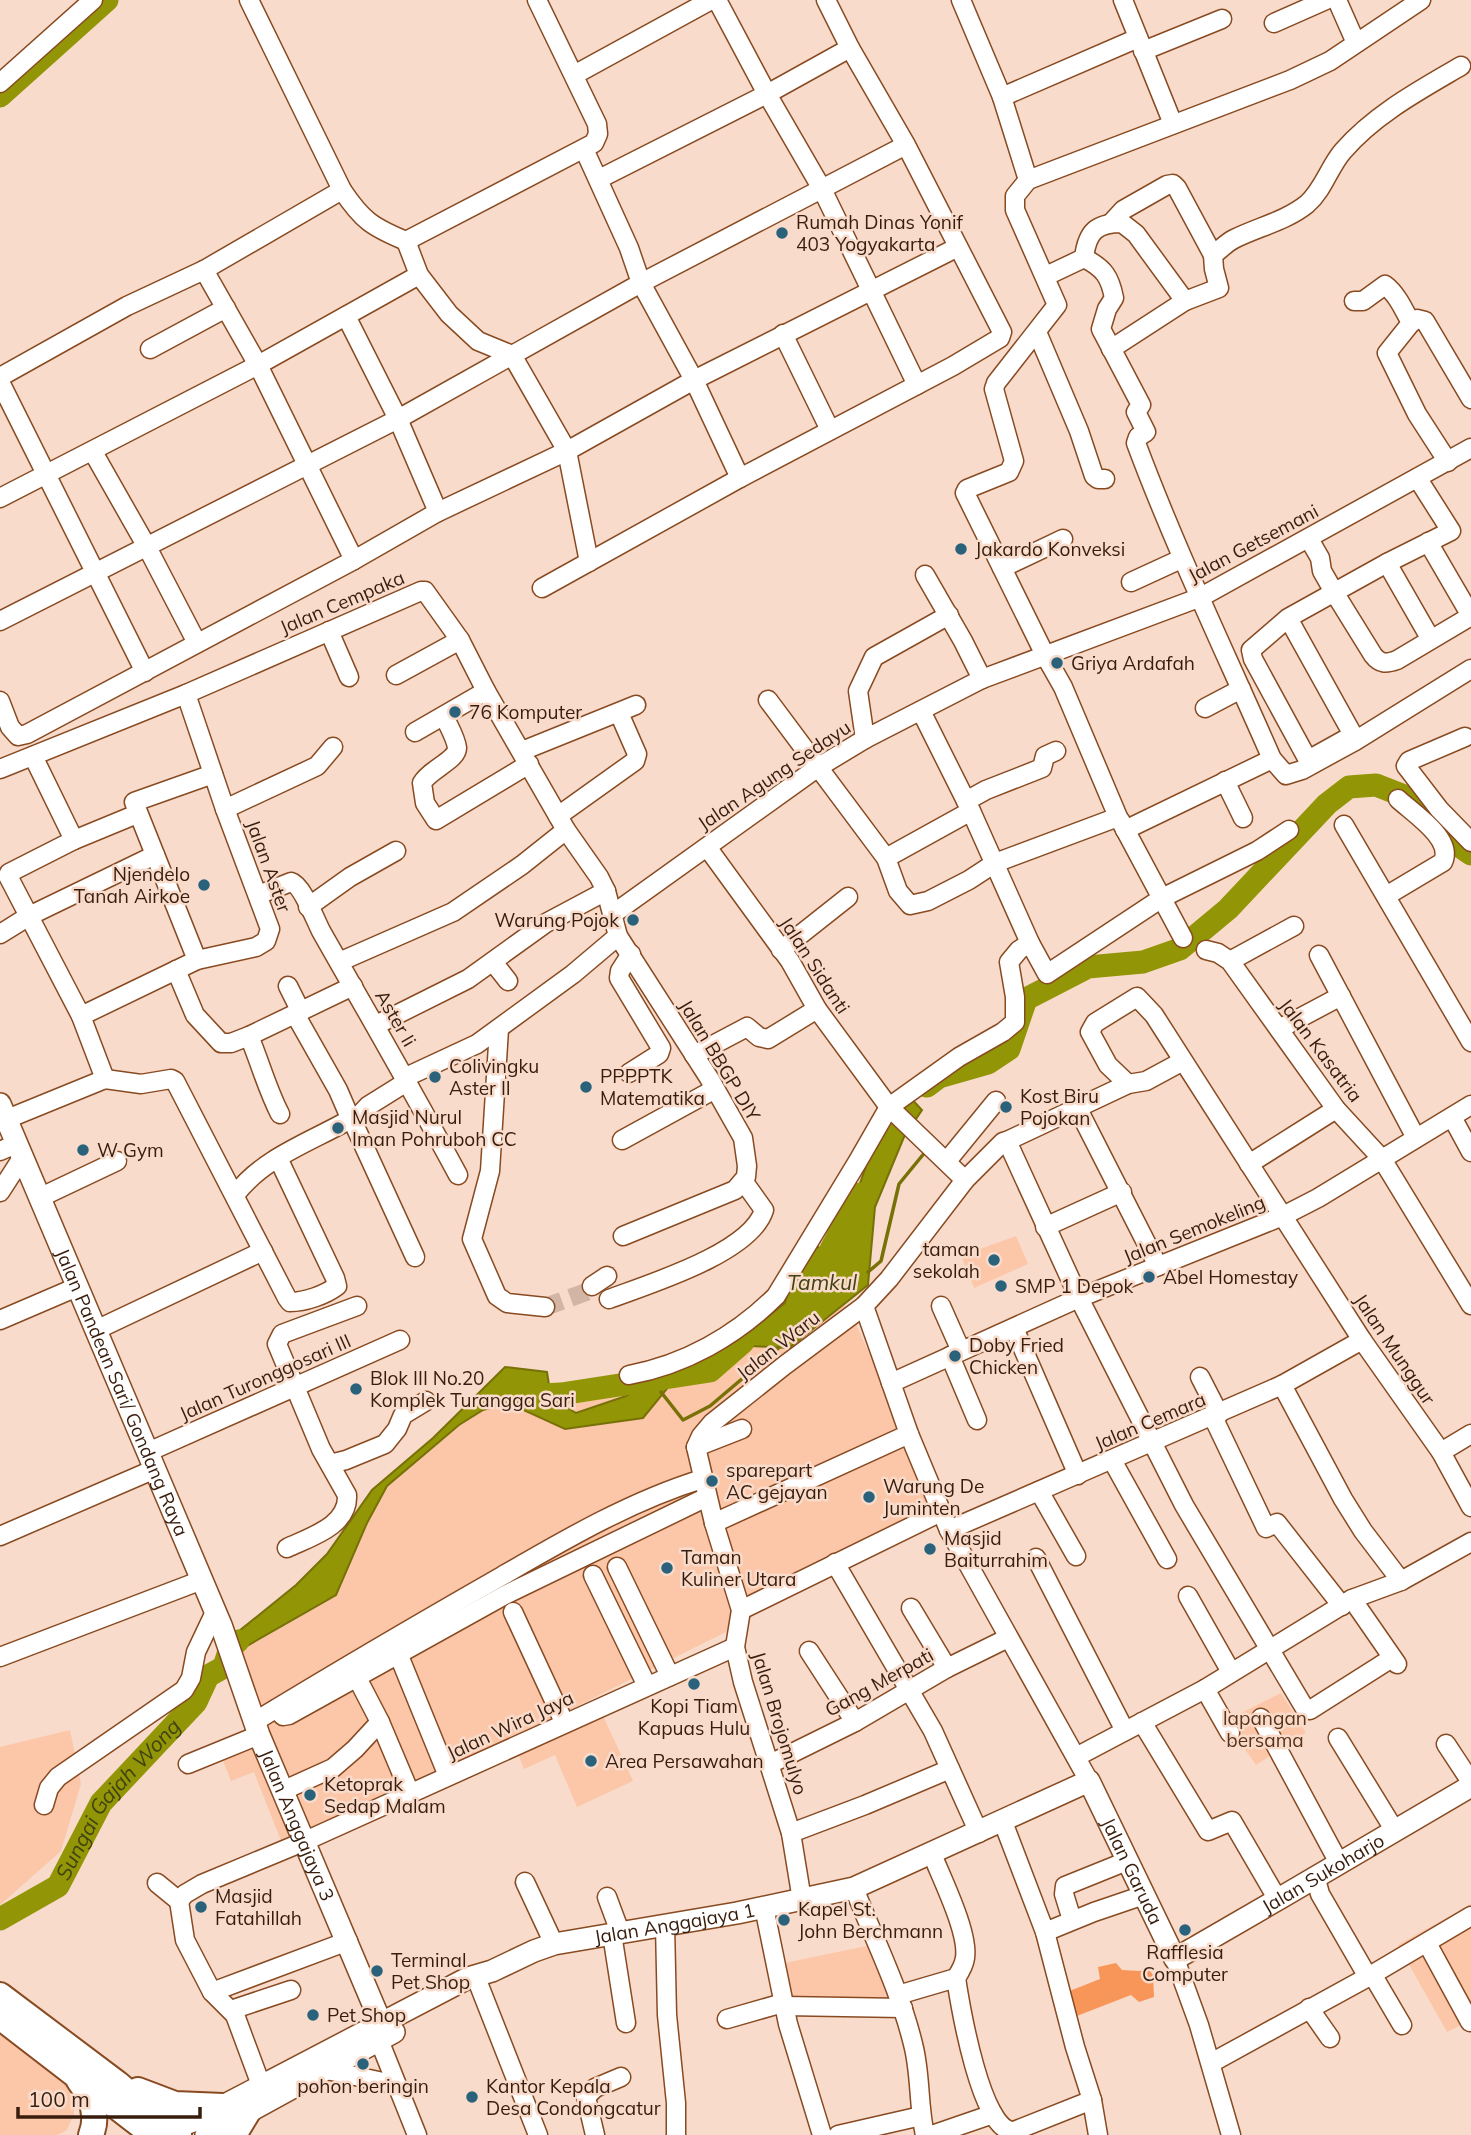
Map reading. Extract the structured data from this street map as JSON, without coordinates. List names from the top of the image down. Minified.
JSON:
{"streets":{"main road":["Jalan Pandean Sari/ Gondang Raya","Jalan Anggajaya 3","Jalan Garuda","Jalan Sukoharjo","Jalan Anggajaya 1"],"street":["Jalan Getsemani","Jalan Cempaka","Jalan Agung Sedayu","Jalan Aster","Jalan Sidanti","Aster Ii","Jalan Kasatria","Jalan BBGP DIY","Jalan Semokeling","Jalan Waru","Jalan Munggur","Jalan Turonggosari III","Jalan Cemara","Gang Merpati","Jalan Brojomulyo","Jalan Wira Jaya"]},"crossings":[["Jalan Getsemani","Jalan Agung Sedayu"],["Jalan Cempaka","Jalan Agung Sedayu"],["Jalan Cempaka","Jalan Aster"],["Jalan Cempaka","Jalan BBGP DIY"],["Jalan Agung Sedayu","Jalan Sidanti"],["Jalan Agung Sedayu","Aster Ii"],["Jalan Agung Sedayu","Jalan BBGP DIY"],["Jalan Aster","Aster Ii"],["Jalan Kasatria","Jalan Semokeling"],["Jalan Semokeling","Jalan Munggur"],["Jalan Munggur","Jalan Cemara"],["Jalan Turonggosari III","Jalan Pandean Sari/ Gondang Raya"],["Jalan Pandean Sari/ Gondang Raya","Jalan Anggajaya 3"],["Gang Merpati","Jalan Brojomulyo"],["Jalan Brojomulyo","Jalan Wira Jaya"],["Jalan Brojomulyo","Jalan Anggajaya 1"],["Jalan Wira Jaya","Jalan Anggajaya 3"],["Jalan Anggajaya 3","Jalan Anggajaya 1"],["Jalan Garuda","Jalan Sukoharjo"],["Jalan Garuda","Jalan Anggajaya 1"]],"water":["Tamkul","Sungai Gajah Wong"],"parks":["lapangan bersama"],"places":["Rumah Dinas Yonif 403 Yogyakarta","Jakardo Konveksi","Griya Ardafah","76 Komputer","Njendelo Tanah Airkoe","Warung Pojok","Colivingku Aster II","PPPPTK Matematika","Kost Biru Pojokan","Masjid Nurul Iman Pohruboh CC","W Gym","taman sekolah","Abel Homestay","SMP 1 Depok","Doby Fried Chicken","Blok III No.20 Komplek Turangga Sari","sparepart AC gejayan","Warung De Juminten","Masjid Baiturrahim","Taman Kuliner Utara","Kopi Tiam Kapuas Hulu","Area Persawahan","Ketoprak Sedap Malam","Masjid Fatahillah","Kapel St. John Berchmann","Rafflesia Computer","Terminal Pet Shop","Pet Shop","pohon beringin","Kantor Kepala Desa Condongcatur"],"scale_bar":"100 m"}
